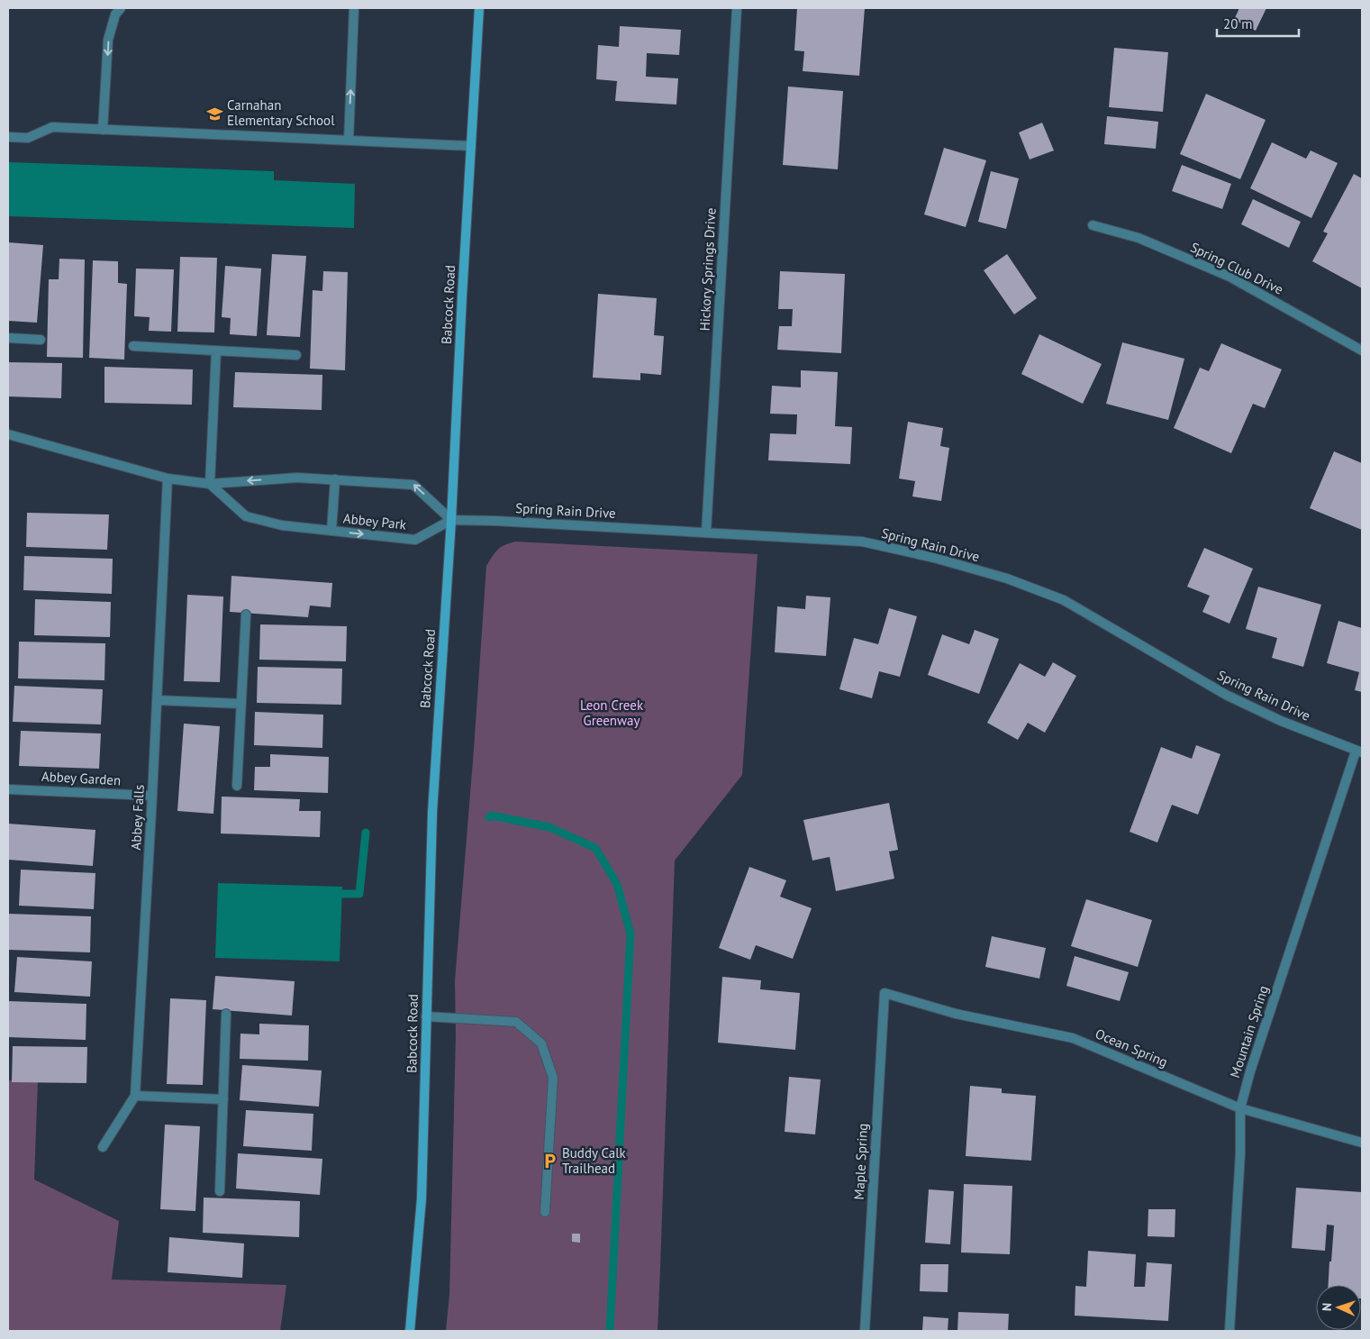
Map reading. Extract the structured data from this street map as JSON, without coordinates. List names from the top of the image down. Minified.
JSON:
{"streets":{"main road":["Babcock Road"],"street":["Spring Club Drive","Hickory Springs Drive","Spring Rain Drive","Abbey Park","Abbey Garden","Abbey Falls","Mountain Spring","Ocean Spring","Maple Spring"]},"crossings":[["Hickory Springs Drive","Spring Rain Drive"],["Babcock Road","Spring Rain Drive"],["Babcock Road","Abbey Park"],["Spring Rain Drive","Abbey Park"],["Spring Rain Drive","Mountain Spring"],["Abbey Garden","Abbey Falls"],["Mountain Spring","Ocean Spring"],["Ocean Spring","Maple Spring"]],"one_way":["Abbey Park"],"parks":["Leon Creek Greenway"],"places":{"school or university":["Carnahan Elementary School"],"parking":["Buddy Calk Trailhead"]},"scale_bar":"20 m","north":"left"}
